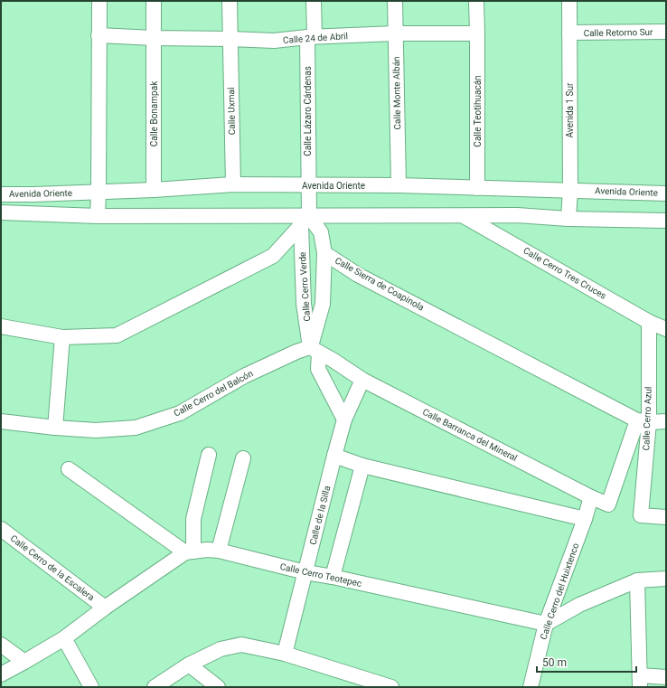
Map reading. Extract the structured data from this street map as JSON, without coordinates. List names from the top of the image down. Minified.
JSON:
{"streets":{"street":["Calle Retorno Sur","Calle 24 de Abril","Calle Monte Albán","Avenida 1 Sur","Calle Uxmal","Calle Lázaro Cárdenas","Calle Teotihuacán","Calle Bonampak","Avenida Oriente","Calle Cerro Tres Cruces","Calle Sierra de Coapinola","Calle Cerro Verde","Calle Cerro del Balcón","Calle Cerro Azul","Calle Barranca del Mineral","Calle de la Silla","Calle Cerro de la Escalera","Calle Cerro Teotepec","Calle Cerro del Huixtenco"]},"crossings":[["Calle Retorno Sur","Avenida 1 Sur"],["Calle 24 de Abril","Calle Monte Albán"],["Calle 24 de Abril","Calle Uxmal"],["Calle 24 de Abril","Calle Lázaro Cárdenas"],["Calle 24 de Abril","Calle Teotihuacán"],["Calle 24 de Abril","Calle Bonampak"],["Calle Monte Albán","Avenida Oriente"],["Avenida 1 Sur","Avenida Oriente"],["Calle Uxmal","Avenida Oriente"],["Calle Lázaro Cárdenas","Avenida Oriente"],["Calle Lázaro Cárdenas","Calle Sierra de Coapinola"],["Calle Lázaro Cárdenas","Calle Cerro Verde"],["Calle Teotihuacán","Avenida Oriente"],["Calle Bonampak","Avenida Oriente"],["Avenida Oriente","Calle Cerro Tres Cruces"],["Avenida Oriente","Calle Sierra de Coapinola"],["Avenida Oriente","Calle Cerro Verde"],["Calle Cerro Tres Cruces","Calle Cerro Azul"],["Calle Sierra de Coapinola","Calle Cerro Verde"],["Calle Sierra de Coapinola","Calle Cerro Azul"],["Calle Sierra de Coapinola","Calle Barranca del Mineral"],["Calle Cerro Verde","Calle Cerro del Balcón"],["Calle Cerro Verde","Calle Barranca del Mineral"],["Calle Cerro del Balcón","Calle Barranca del Mineral"],["Calle Cerro Azul","Calle Barranca del Mineral"],["Calle Barranca del Mineral","Calle de la Silla"],["Calle Barranca del Mineral","Calle Cerro del Huixtenco"],["Calle de la Silla","Calle Cerro Teotepec"],["Calle Cerro de la Escalera","Calle Cerro Teotepec"],["Calle Cerro Teotepec","Calle Cerro del Huixtenco"]],"scale_bar":"50 m"}
